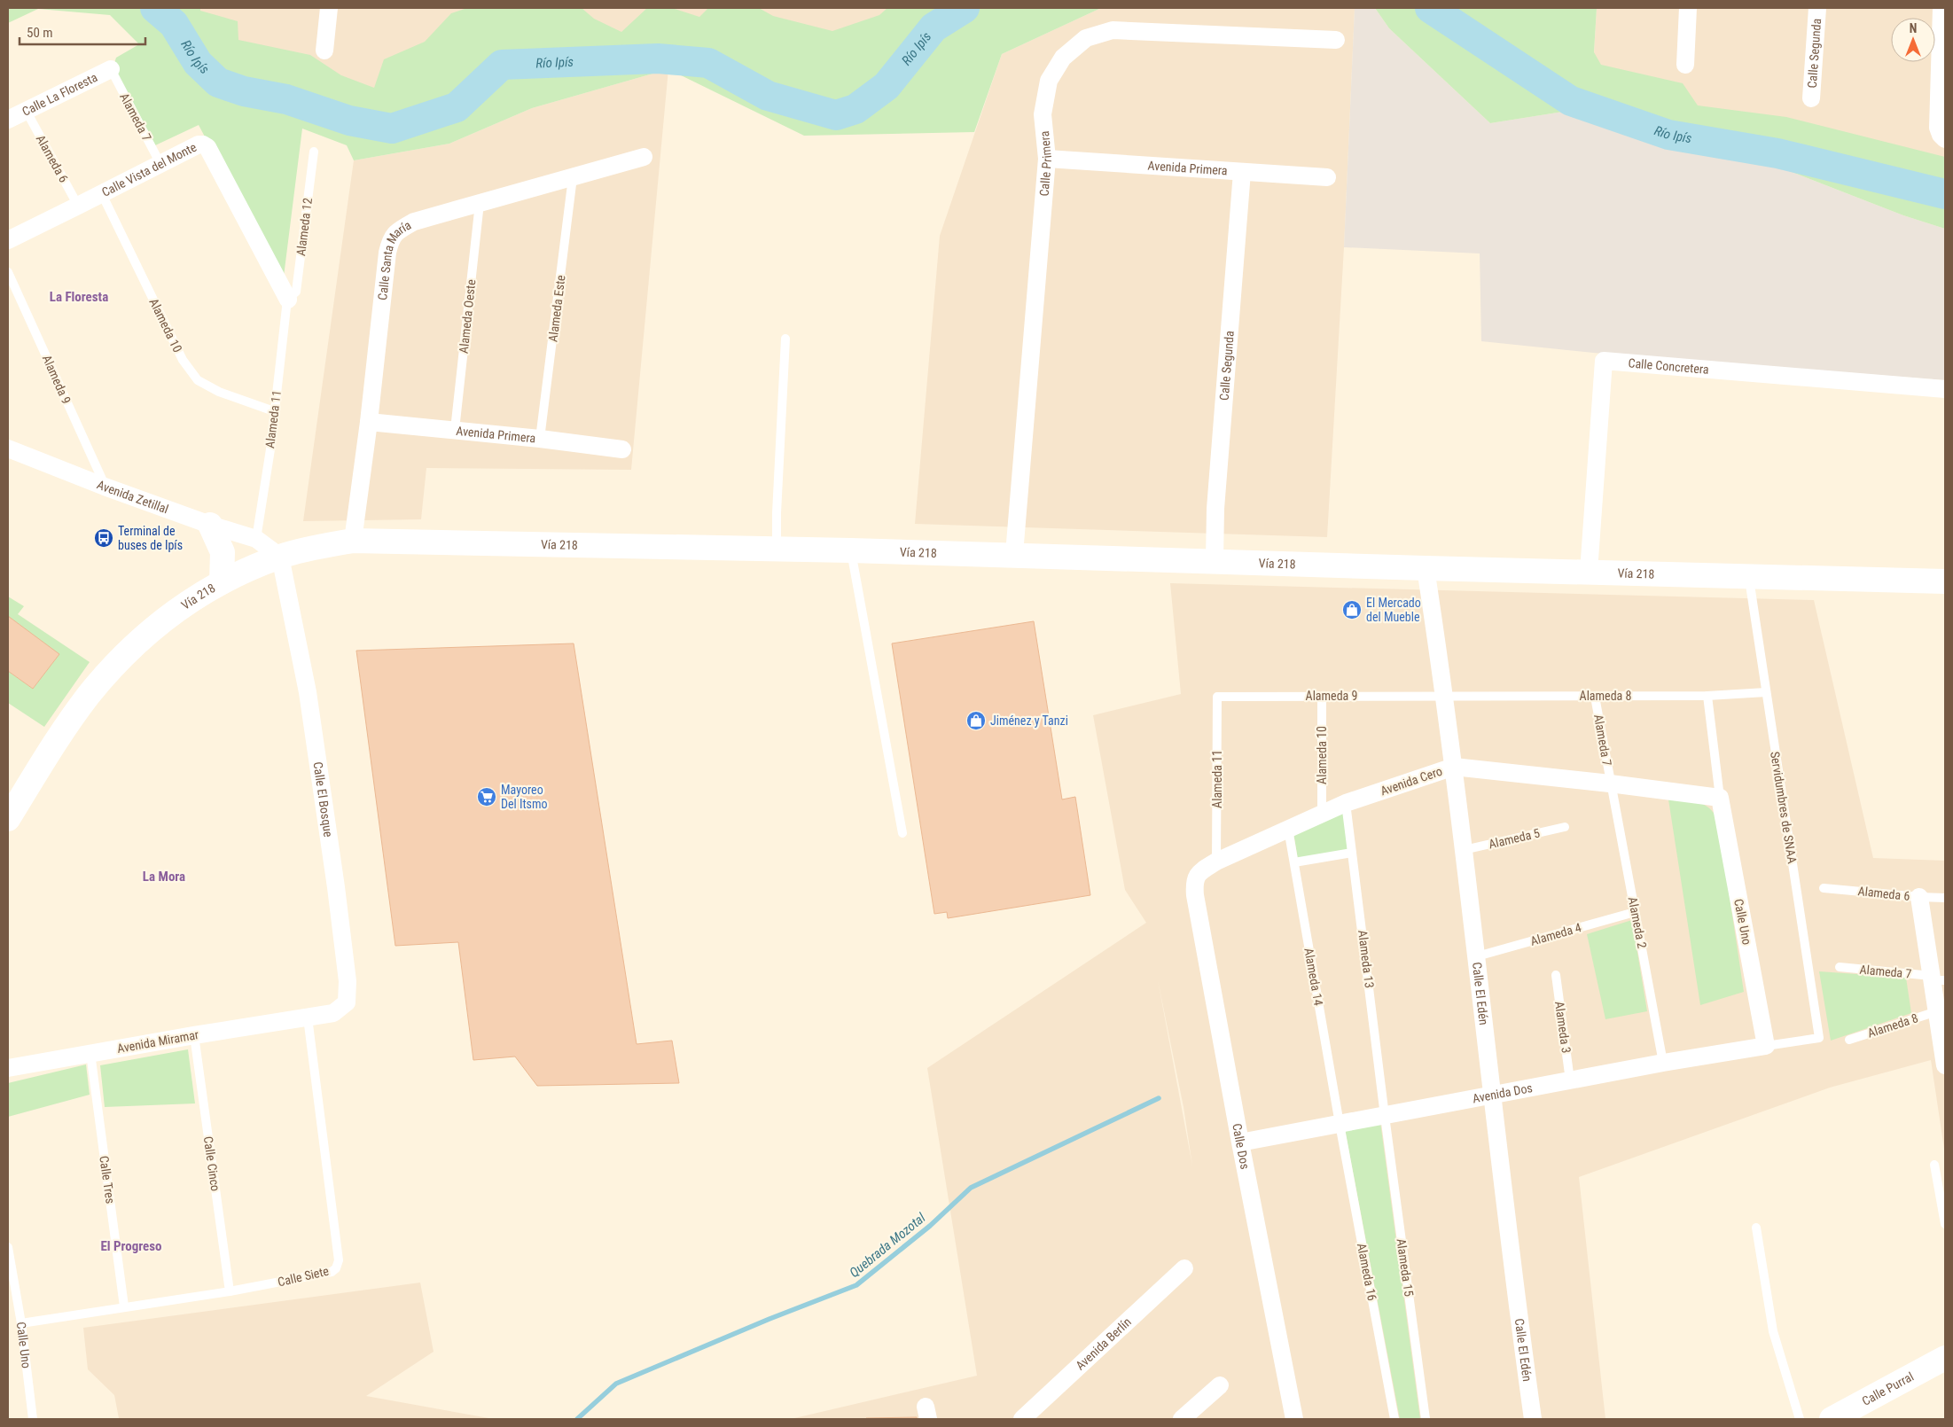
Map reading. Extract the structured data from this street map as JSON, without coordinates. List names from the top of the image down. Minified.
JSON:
{"streets":{"main road":["Vía 218","Calle Purral"],"street":["Calle Segunda","Calle La Floresta","Calle Primera","Avenida Primera","Calle Vista del Monte","Calle Santa María","Calle Concretera","Avenida Zetillal","Avenida Cero","Calle El Bosque","Calle Uno","Calle El Edén","Avenida Miramar","Avenida Dos","Calle Dos","Avenida Berlín"],"lane":["Alameda 7","Alameda 6","Alameda 12","Alameda Este","Alameda Oeste","Alameda 10","Alameda 9","Alameda 11","Alameda 8","Servidumbres de SNAA","Alameda 5","Alameda 2","Alameda 4","Alameda 13","Alameda 14","Alameda 3","Calle Cinco","Calle Tres","Alameda 15","Alameda 16","Calle Siete"]},"crossings":[["Calle Segunda","Avenida Primera"],["Calle Segunda","Vía 218"],["Calle La Floresta","Alameda 7"],["Calle La Floresta","Alameda 6"],["Alameda 7","Calle Vista del Monte"],["Alameda 7","Alameda 8"],["Alameda 7","Avenida Cero"],["Alameda 7","Alameda 2"],["Alameda 6","Calle Vista del Monte"],["Calle Primera","Avenida Primera"],["Calle Primera","Vía 218"],["Avenida Primera","Calle Santa María"],["Avenida Primera","Alameda Este"],["Avenida Primera","Alameda Oeste"],["Calle Vista del Monte","Alameda 12"],["Calle Vista del Monte","Alameda 10"],["Calle Vista del Monte","Alameda 11"],["Alameda 12","Alameda 11"],["Calle Santa María","Alameda Este"],["Calle Santa María","Alameda Oeste"],["Calle Santa María","Vía 218"],["Alameda 10","Alameda 9"],["Alameda 10","Alameda 11"],["Alameda 10","Avenida Cero"],["Calle Concretera","Vía 218"],["Alameda 9","Alameda 11"],["Alameda 9","Avenida Zetillal"],["Alameda 9","Alameda 8"],["Alameda 9","Calle El Edén"],["Alameda 11","Avenida Zetillal"],["Alameda 11","Avenida Cero"],["Avenida Zetillal","Vía 218"],["Avenida Zetillal","Calle El Bosque"],["Vía 218","Calle El Bosque"],["Vía 218","Servidumbres de SNAA"],["Vía 218","Calle El Edén"],["Alameda 8","Servidumbres de SNAA"],["Alameda 8","Calle El Edén"],["Avenida Cero","Calle Uno"],["Avenida Cero","Alameda 2"],["Avenida Cero","Alameda 13"],["Avenida Cero","Alameda 14"],["Avenida Cero","Calle El Edén"],["Avenida Cero","Calle Dos"],["Calle El Bosque","Avenida Miramar"],["Calle El Bosque","Calle Siete"],["Servidumbres de SNAA","Calle Uno"],["Servidumbres de SNAA","Avenida Dos"],["Alameda 5","Calle El Edén"],["Calle Uno","Avenida Dos"],["Calle Uno","Calle Siete"],["Alameda 2","Alameda 4"],["Alameda 2","Avenida Dos"],["Alameda 4","Calle El Edén"],["Alameda 13","Avenida Dos"],["Alameda 13","Alameda 15"],["Alameda 14","Avenida Dos"],["Alameda 14","Alameda 16"],["Calle El Edén","Avenida Dos"],["Alameda 3","Avenida Dos"],["Avenida Miramar","Calle Cinco"],["Avenida Miramar","Calle Tres"],["Avenida Miramar","Calle Siete"],["Avenida Dos","Calle Dos"],["Avenida Dos","Alameda 15"],["Avenida Dos","Alameda 16"],["Calle Cinco","Calle Siete"],["Calle Tres","Calle Siete"]],"districts":["La Floresta","La Mora","El Progreso"],"water":["Río Ipís","Quebrada Mozotal"],"places":{"bus stop":["Terminal de buses de Ipís"],"shop":["El Mercado del Mueble","Jiménez y Tanzi"],"supermarket":["Mayoreo Del Itsmo"]},"scale_bar":"50 m","north":"top"}
